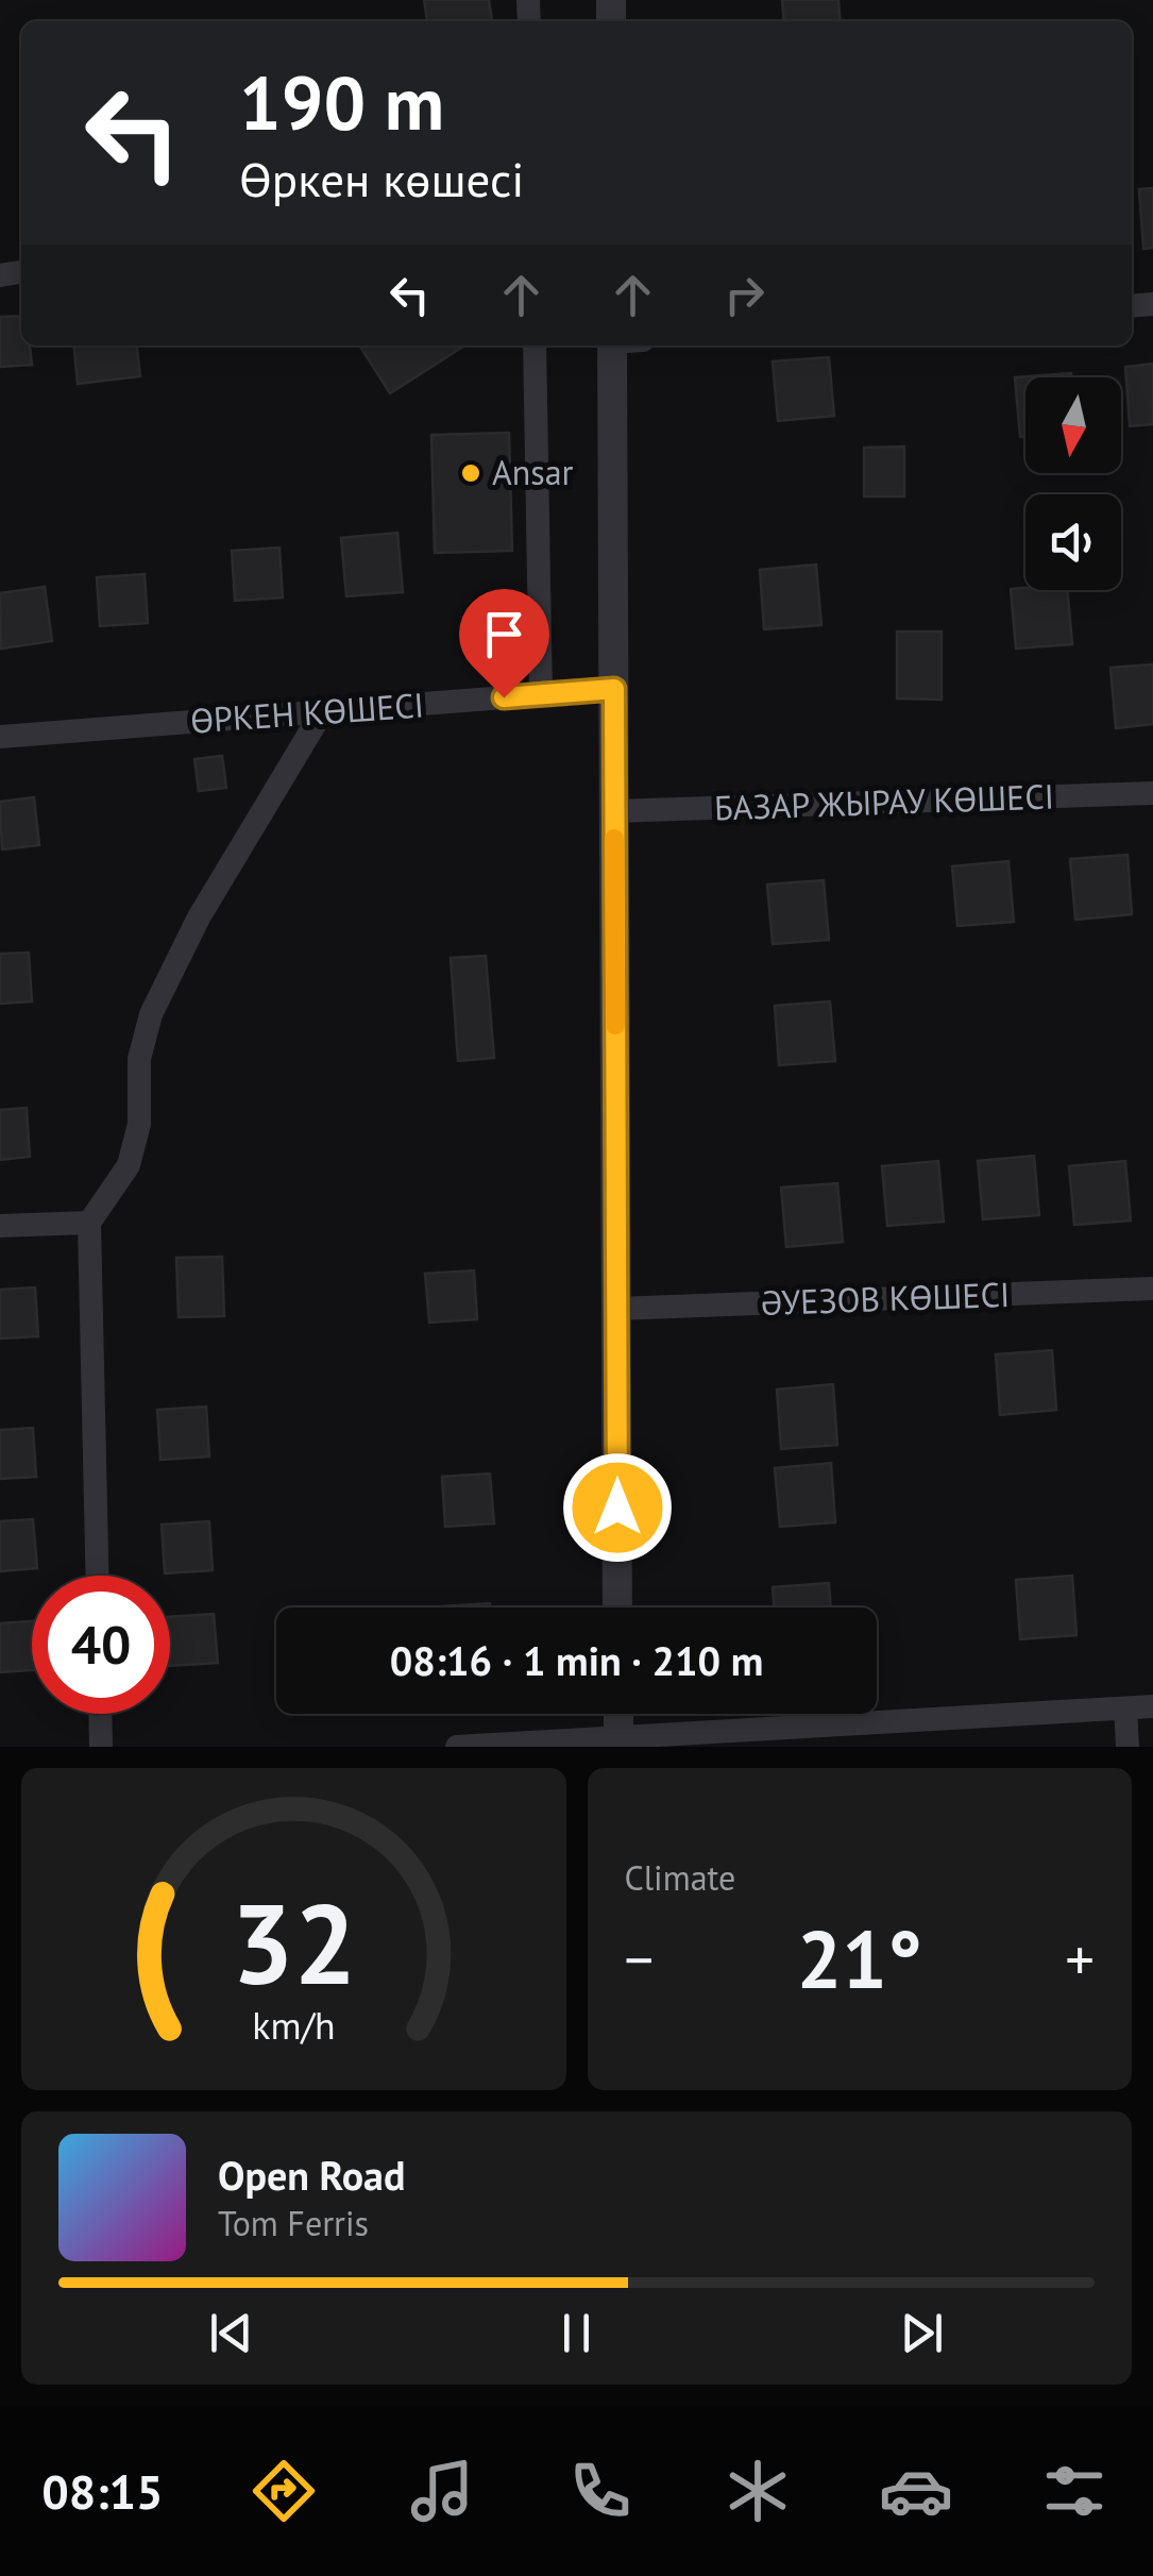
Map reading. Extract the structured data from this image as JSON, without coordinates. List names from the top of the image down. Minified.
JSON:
{"streets":{"street":["ӨРКЕН КӨШЕСІ","БАЗАР ЖЫРАУ КӨШЕСІ","ӘУЕЗОВ КӨШЕСІ"]},"places":["Ansar"],"north":"bottom","page":{"turn":["190 m","Өркен көшесі"],"limit":"40","trip":"08:16 · 1 min · 210 m","tile":"Climate","heat":["−","21°","+"],"song":["Open Road","Tom Ferris"],"tabs":"08:15","gauge":["32","km/h"]}}
